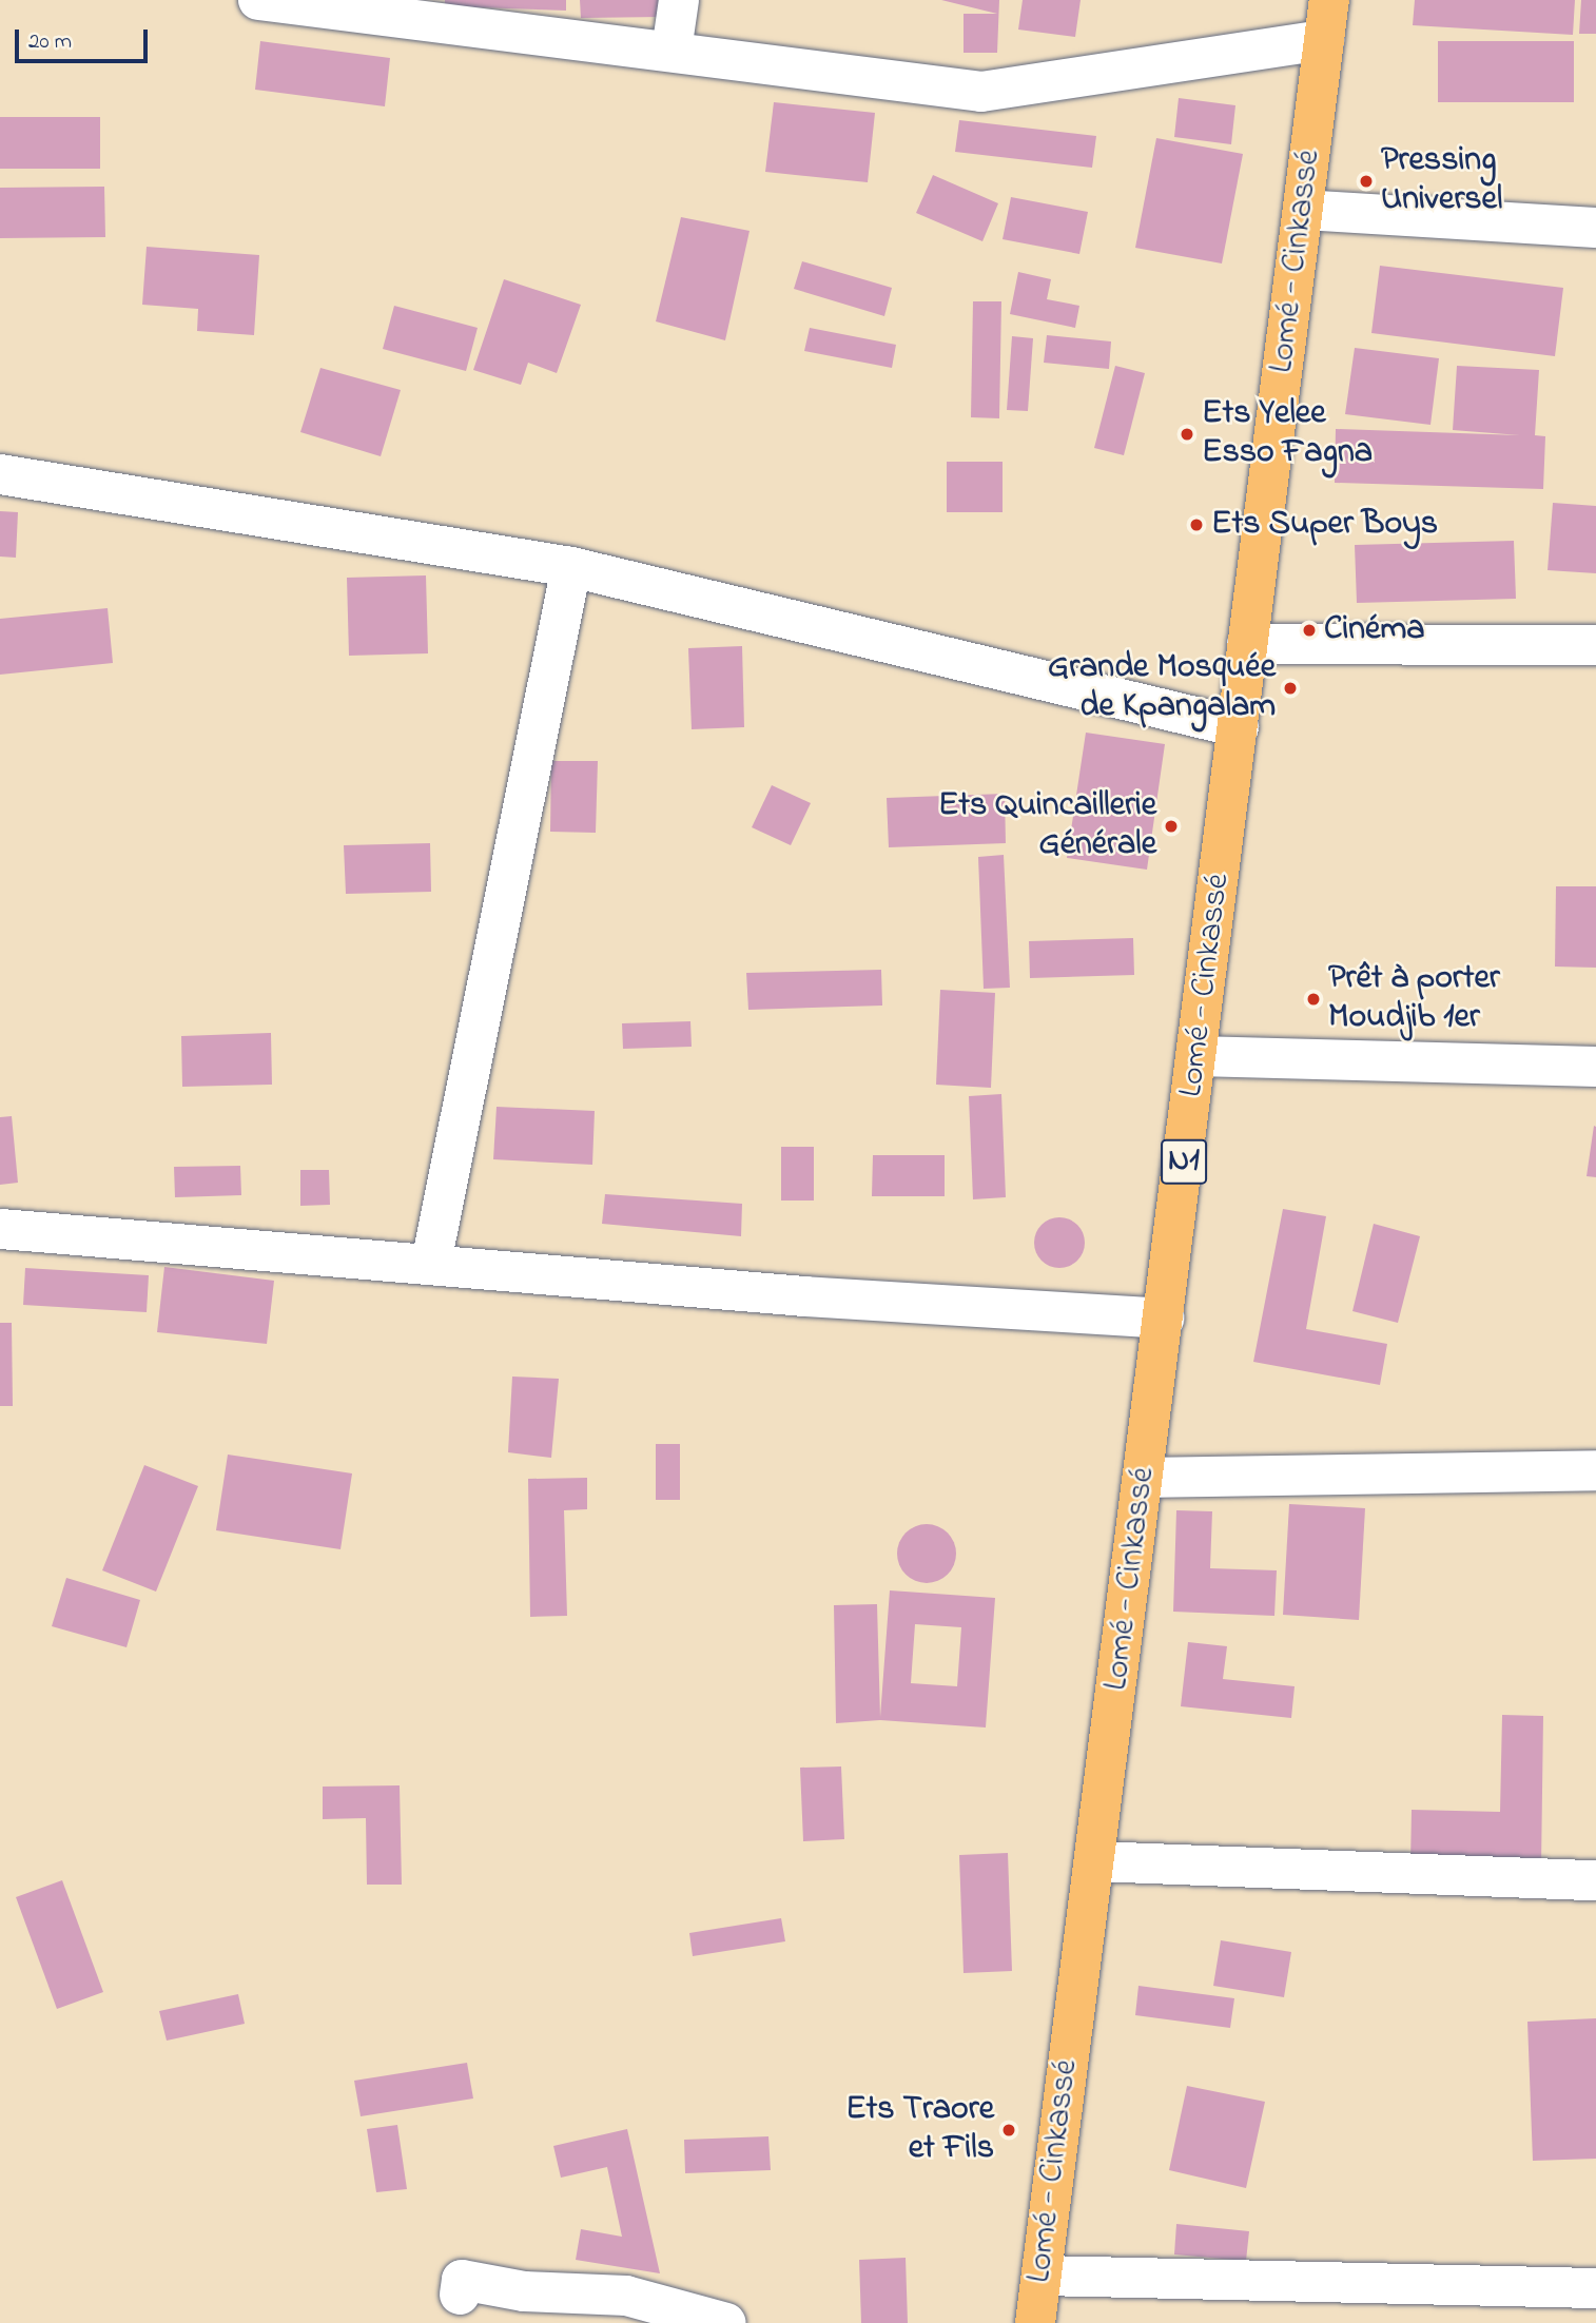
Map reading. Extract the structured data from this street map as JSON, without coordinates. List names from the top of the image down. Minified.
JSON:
{"streets":{"highway":["Lomé - Cinkassé","N1"]},"places":["Pressing Universel","Ets Yelee Esso Fagna","Ets Super Boys","Cinéma","Grande Mosquée de Kpangalam","Ets Quincaillerie Générale","Prêt à porter Moudjib 1er","Ets Traore et Fils"],"scale_bar":"20 m"}
